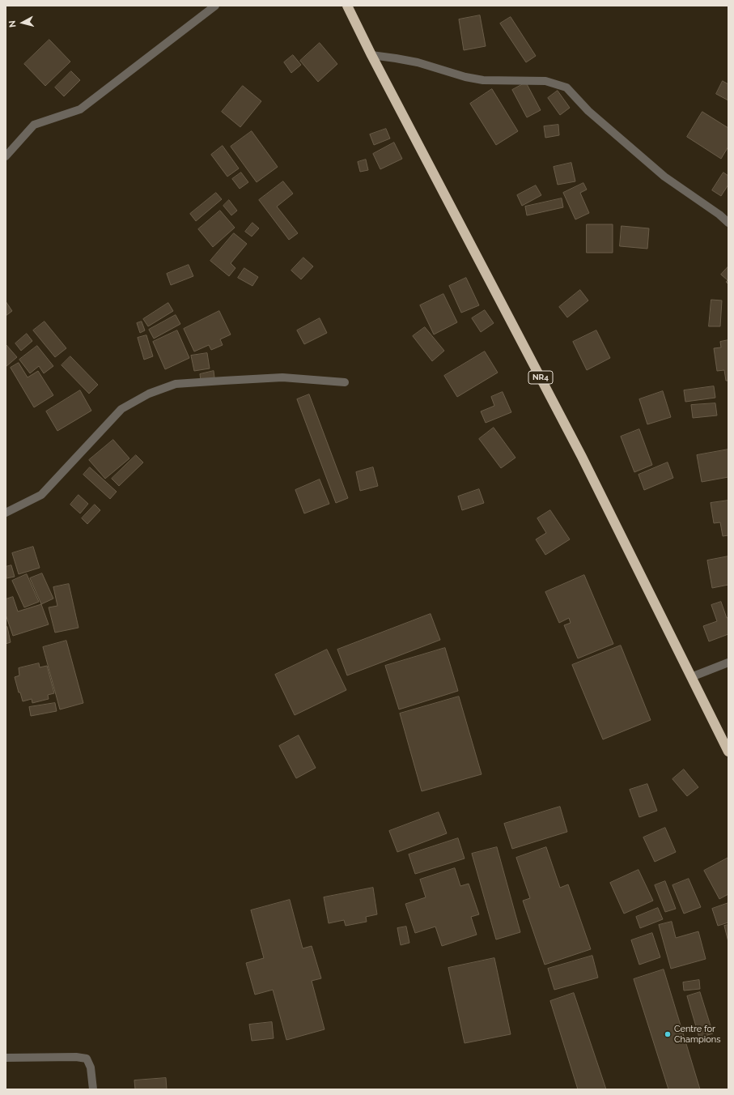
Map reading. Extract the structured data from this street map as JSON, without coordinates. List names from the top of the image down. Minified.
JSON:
{"streets":{"highway":["NR4"]},"places":["Centre for Champions"],"north":"left"}
